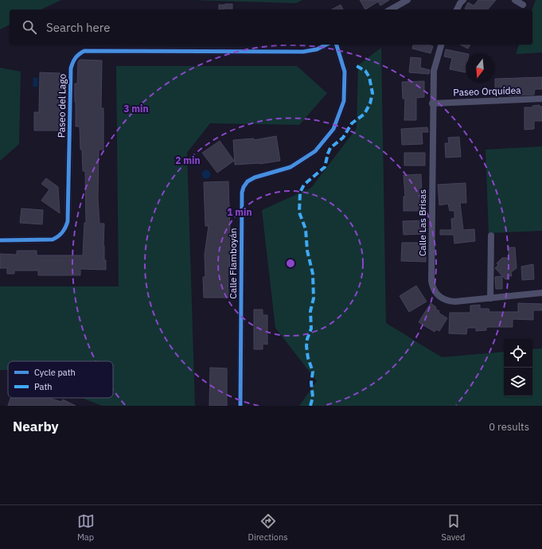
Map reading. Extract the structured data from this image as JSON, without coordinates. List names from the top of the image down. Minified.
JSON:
{"streets":{"street":["Paseo Orquídea","Paseo del Lago","Calle Las Brisas","Calle Flamboyán"]},"crossings":[["Paseo Orquídea","Calle Las Brisas"]],"legend":["Cycle path","Path"],"north":"bottom","page":{"search":"Search here","heading":["Nearby","0 results"],"nav":["Map","Directions","Saved"]},"rings":["3 min","2 min","1 min"]}
